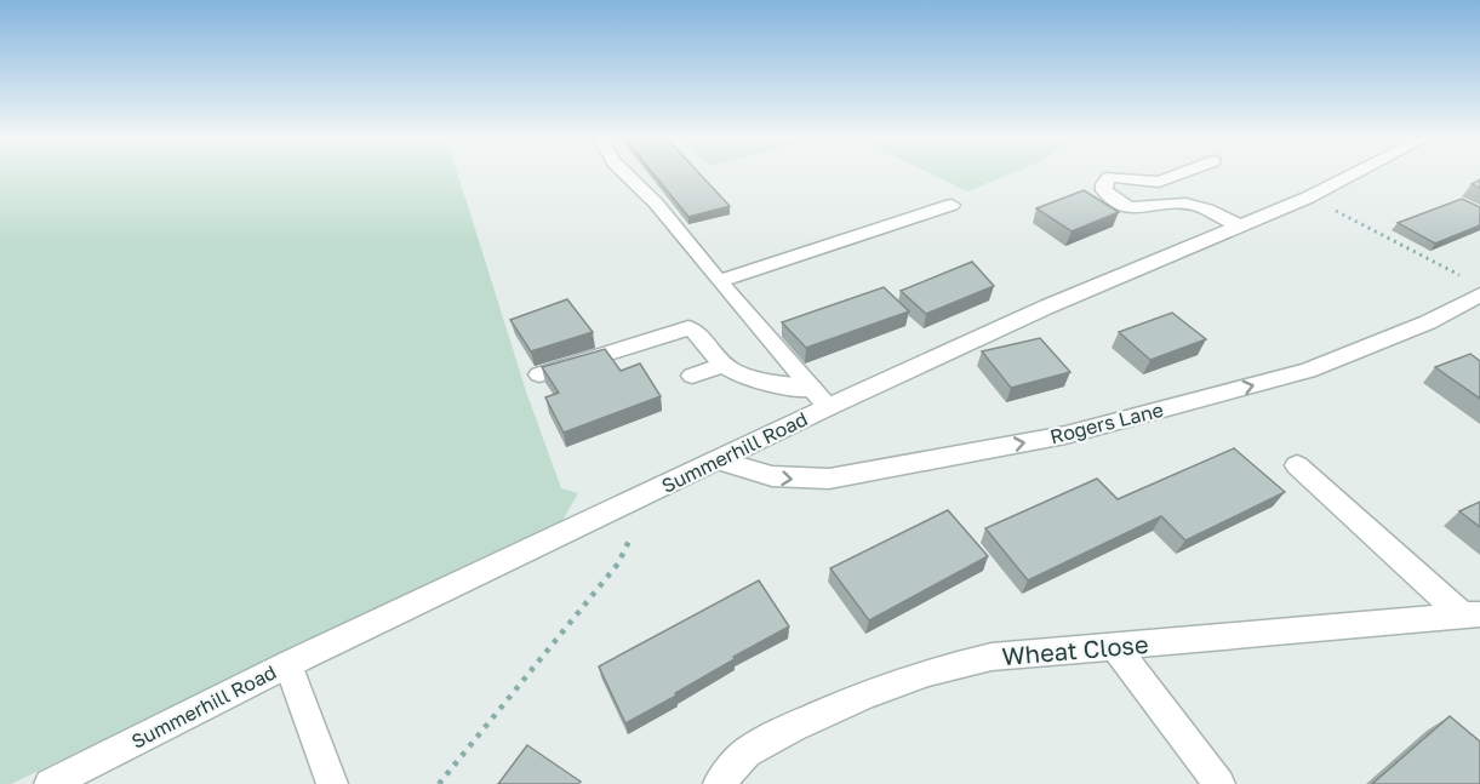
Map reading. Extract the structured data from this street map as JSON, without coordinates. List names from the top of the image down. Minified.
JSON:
{"streets":{"street":["Rogers Lane","Summerhill Road","Wheat Close"]},"crossings":[["Rogers Lane","Summerhill Road"]],"one_way":["Rogers Lane"]}
